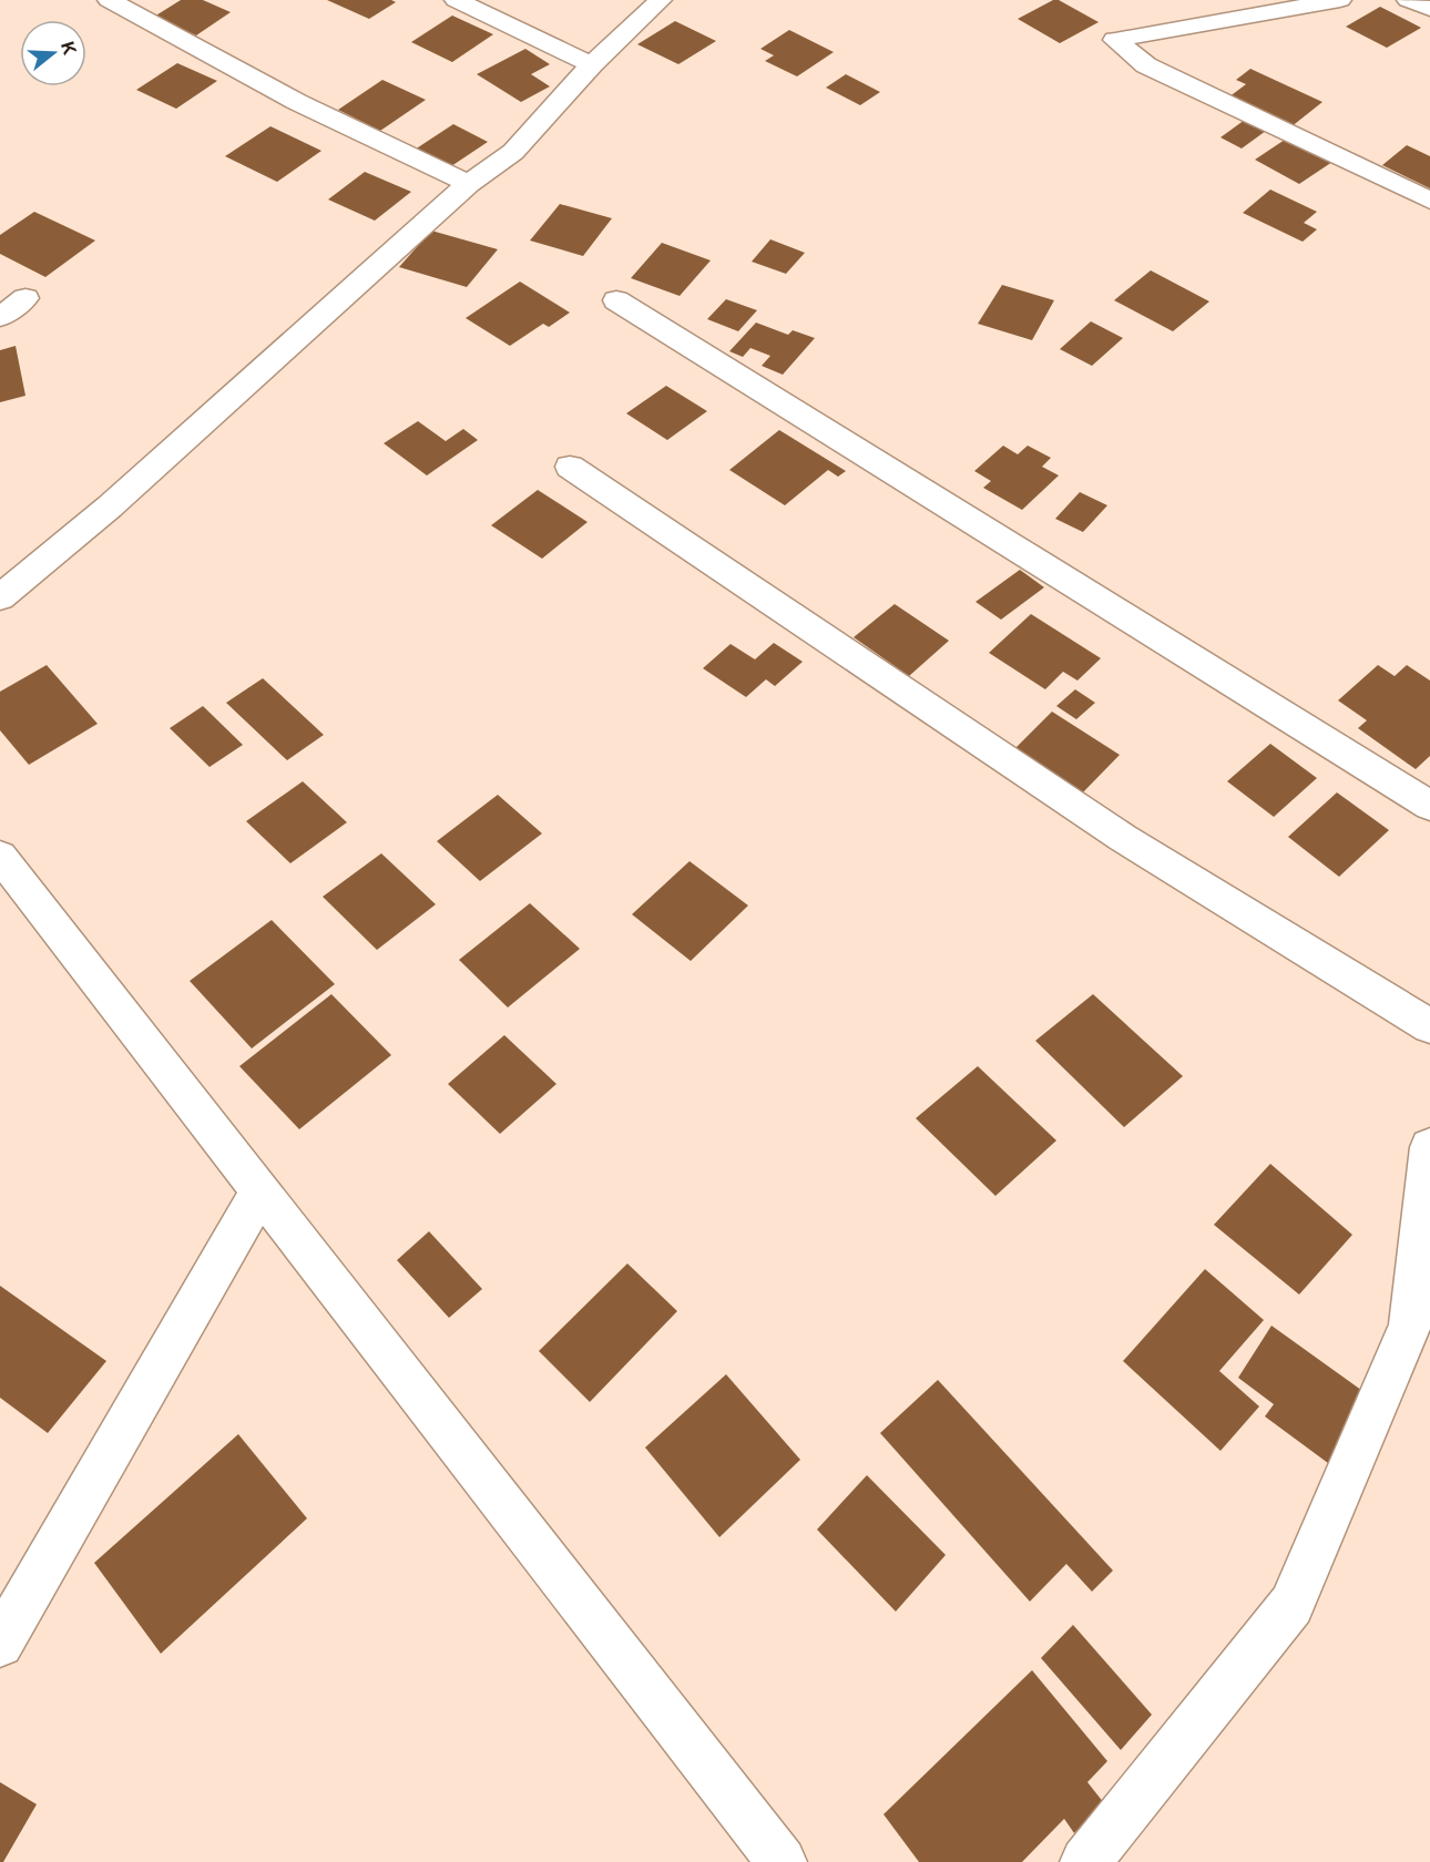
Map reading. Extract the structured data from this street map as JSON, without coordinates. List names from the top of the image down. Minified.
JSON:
{"north":"right"}
